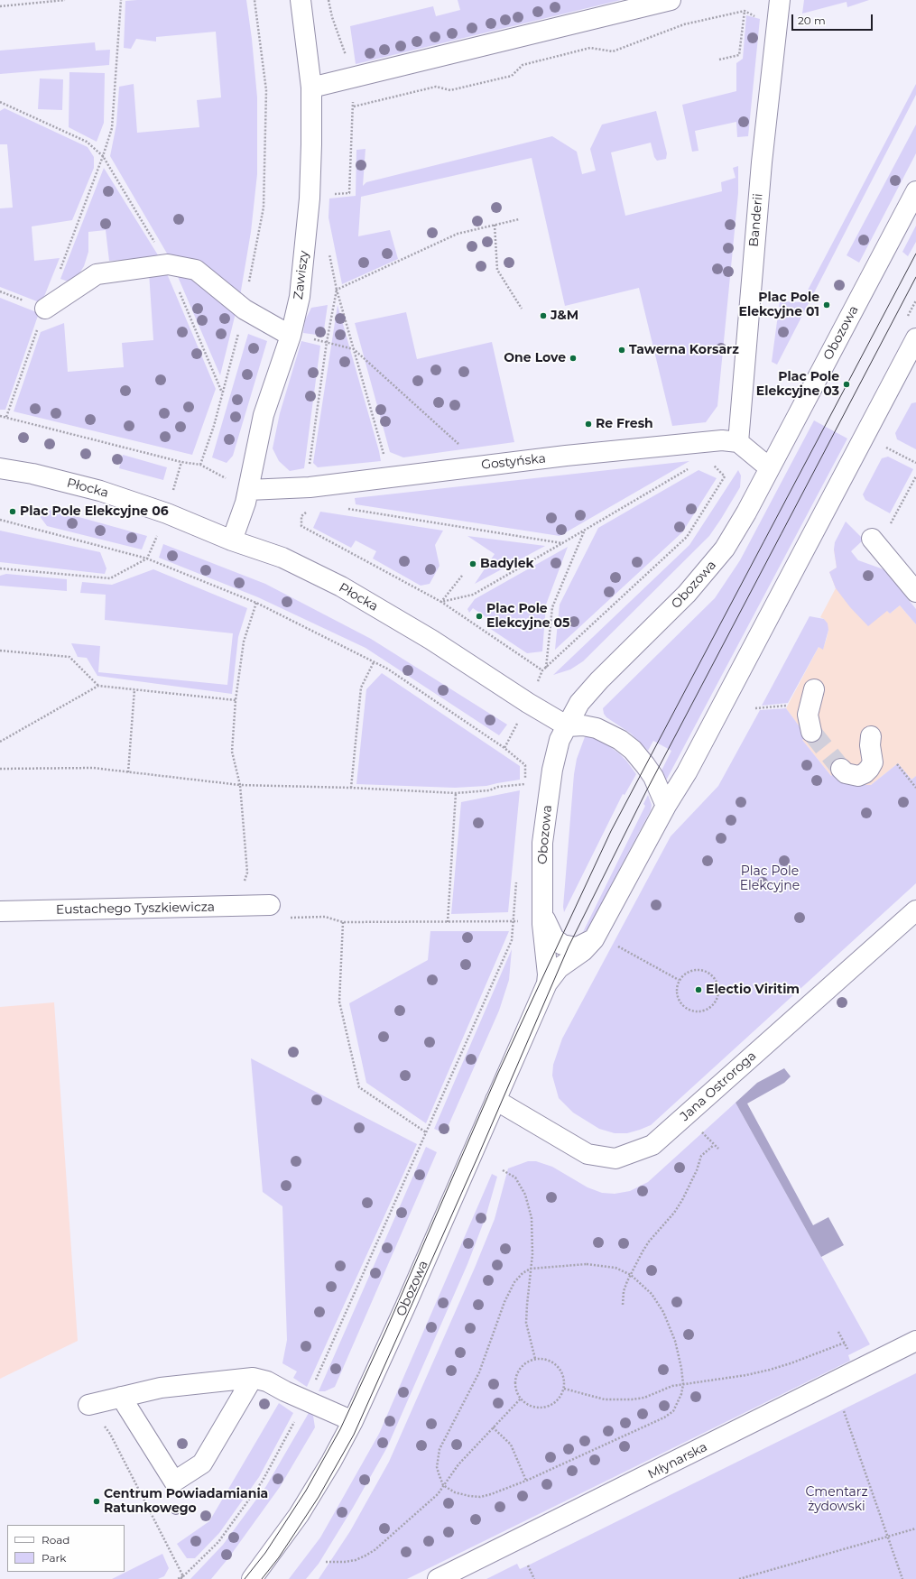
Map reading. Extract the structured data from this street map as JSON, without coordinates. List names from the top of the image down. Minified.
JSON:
{"streets":{"street":["Banderii","Zawiszy","Obozowa","Gostyńska","Płocka","Eustachego Tyszkiewicza","Jana Ostroroga","Młynarska"]},"crossings":[["Banderii","Gostyńska"],["Zawiszy","Gostyńska"],["Zawiszy","Płocka"],["Obozowa","Płocka"],["Obozowa","Jana Ostroroga"]],"parks":["Plac Pole Elekcyjne","Cmentarz żydowski"],"places":["Plac Pole Elekcyjne 01","J&M","Tawerna Korsarz","One Love","Plac Pole Elekcyjne 03","Re Fresh","Plac Pole Elekcyjne 06","Badylek","Plac Pole Elekcyjne 05","Electio Viritim","Centrum Powiadamiania Ratunkowego"],"legend":["Road","Park"],"scale_bar":"20 m"}
